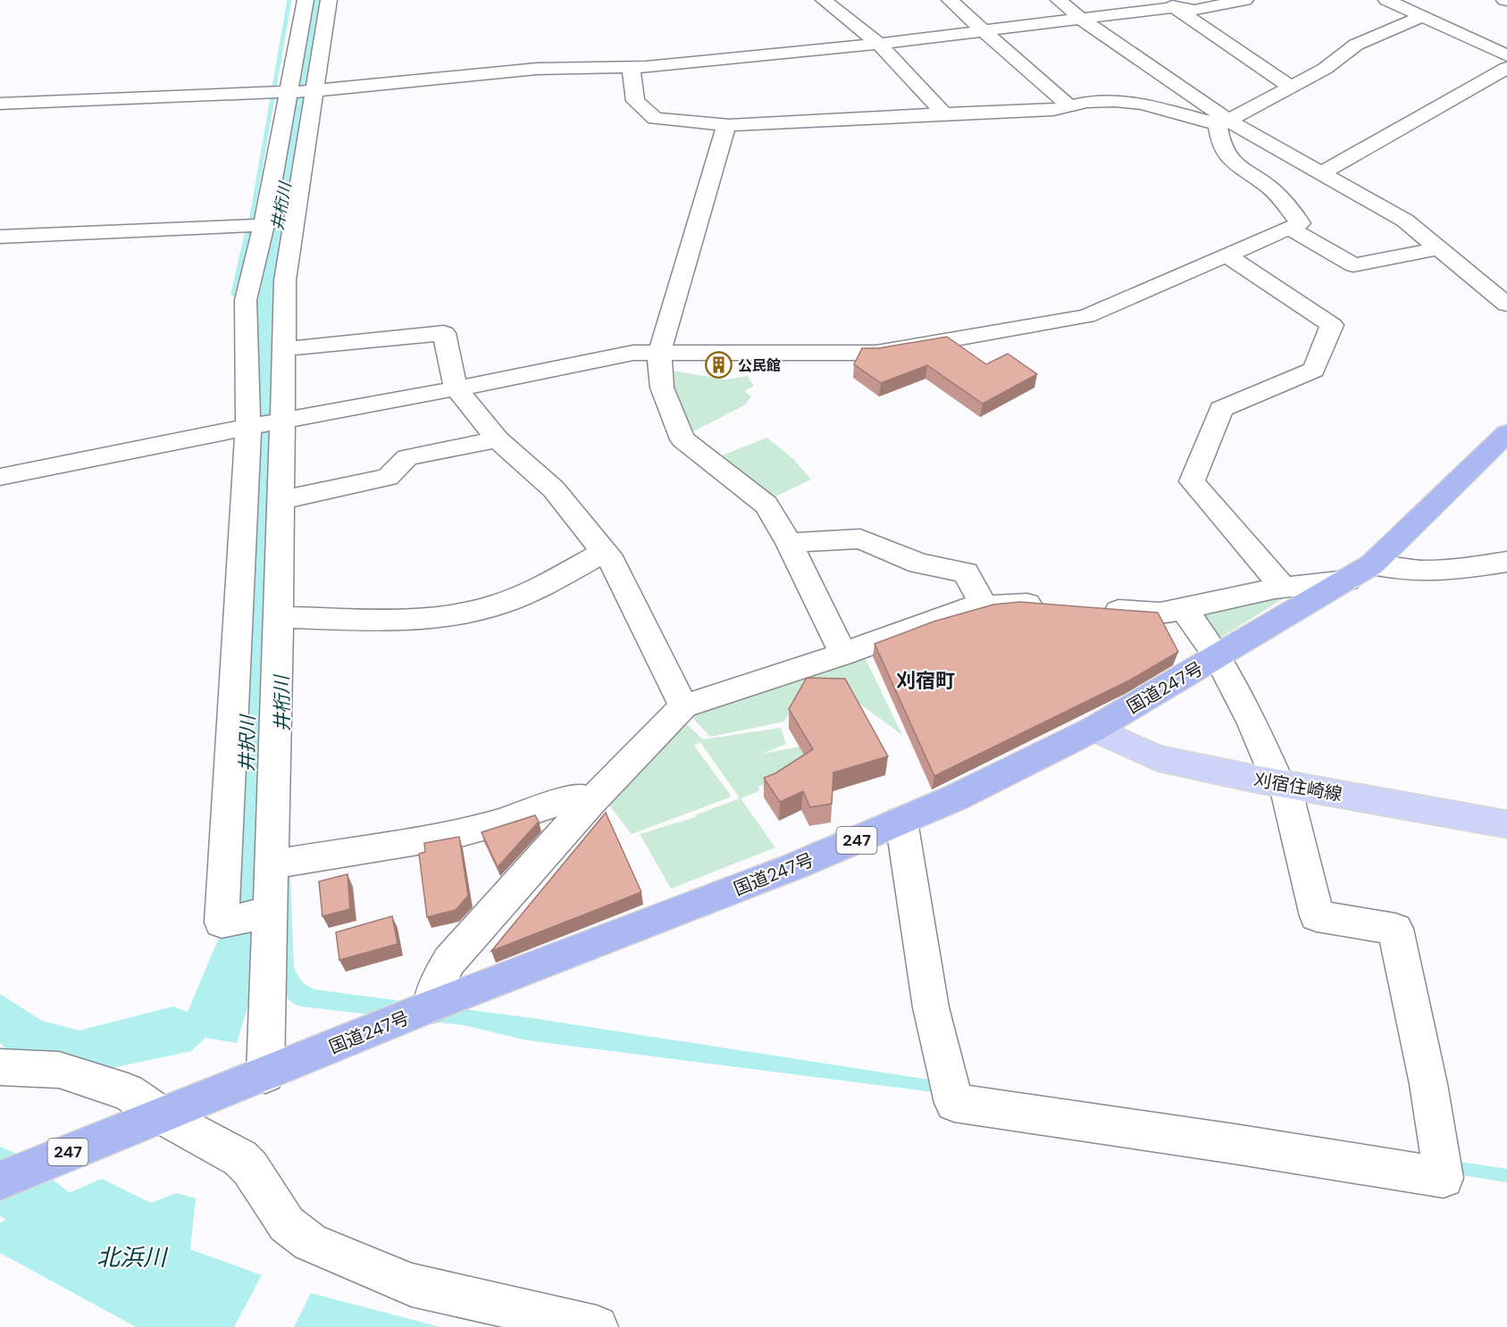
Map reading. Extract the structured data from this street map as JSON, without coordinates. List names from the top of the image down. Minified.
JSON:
{"streets":{"highway":["国道247号","247"],"main road":["刈宿住崎線"]},"crossings":[["国道247号","刈宿住崎線"]],"districts":["刈宿町"],"water":["井桁川","井択川","北浜川"],"places":{"building":["公民館"]}}
